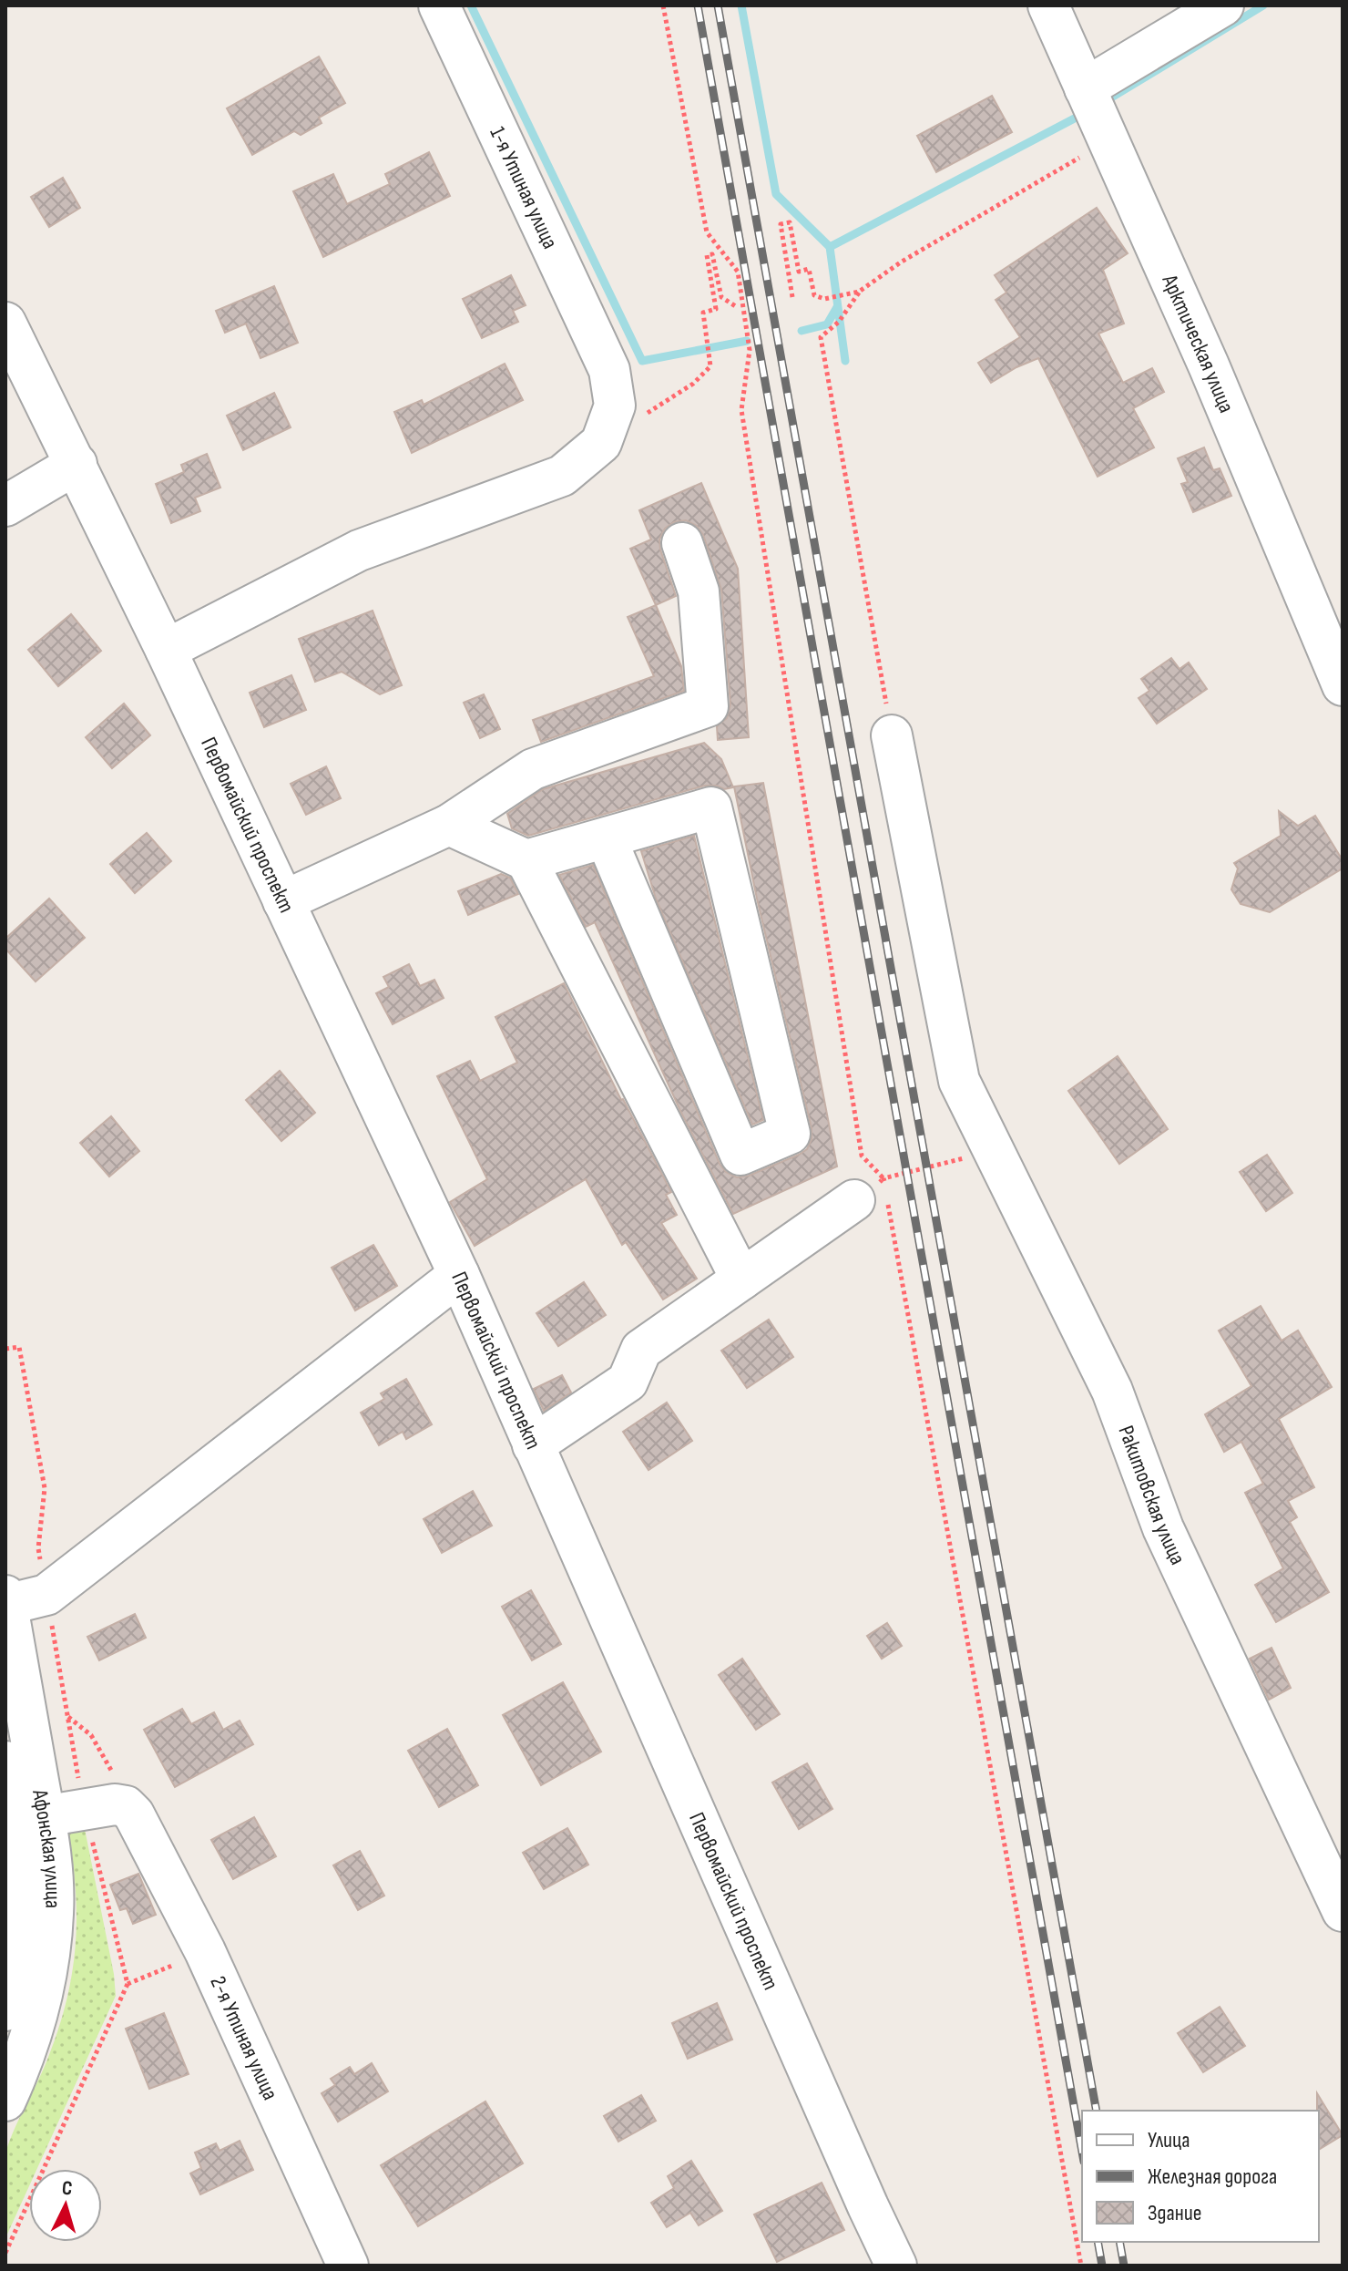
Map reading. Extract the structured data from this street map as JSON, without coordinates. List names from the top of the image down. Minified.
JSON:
{"streets":{"street":["1-я Утиная улица","Арктическая улица","Первомайский проспект","Ракитовская улица","Афонская улица","2-я Утиная улица"]},"crossings":[["1-я Утиная улица","Первомайский проспект"]],"legend":["Улица","Железная дорога","Здание"],"north":"top"}
